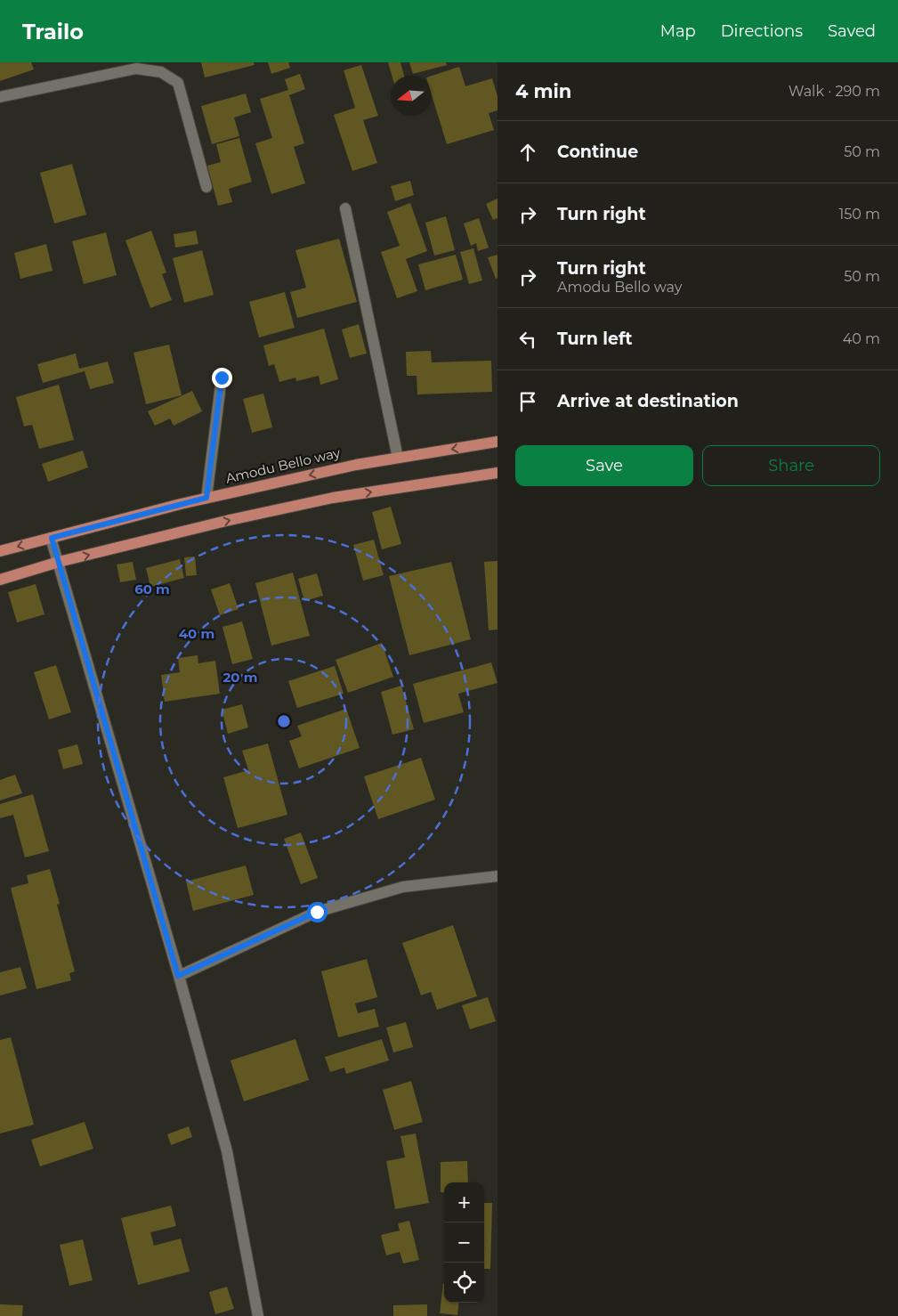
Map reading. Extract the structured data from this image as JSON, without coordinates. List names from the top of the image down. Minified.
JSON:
{"streets":{"main road":["Amodu Bello way"]},"north":"left","page":{"header":"Trailo","nav":["Map","Directions","Saved"],"heading":["4 min","Walk · 290 m"],"list":[["Continue","50 m"],["Turn right","150 m"],["Turn right","Amodu Bello way","50 m"],["Turn left","40 m"],"Arrive at destination"],"buttons":["Save","Share"],"map_buttons":["+","−"]},"rings":["60 m","40 m","20 m"]}
